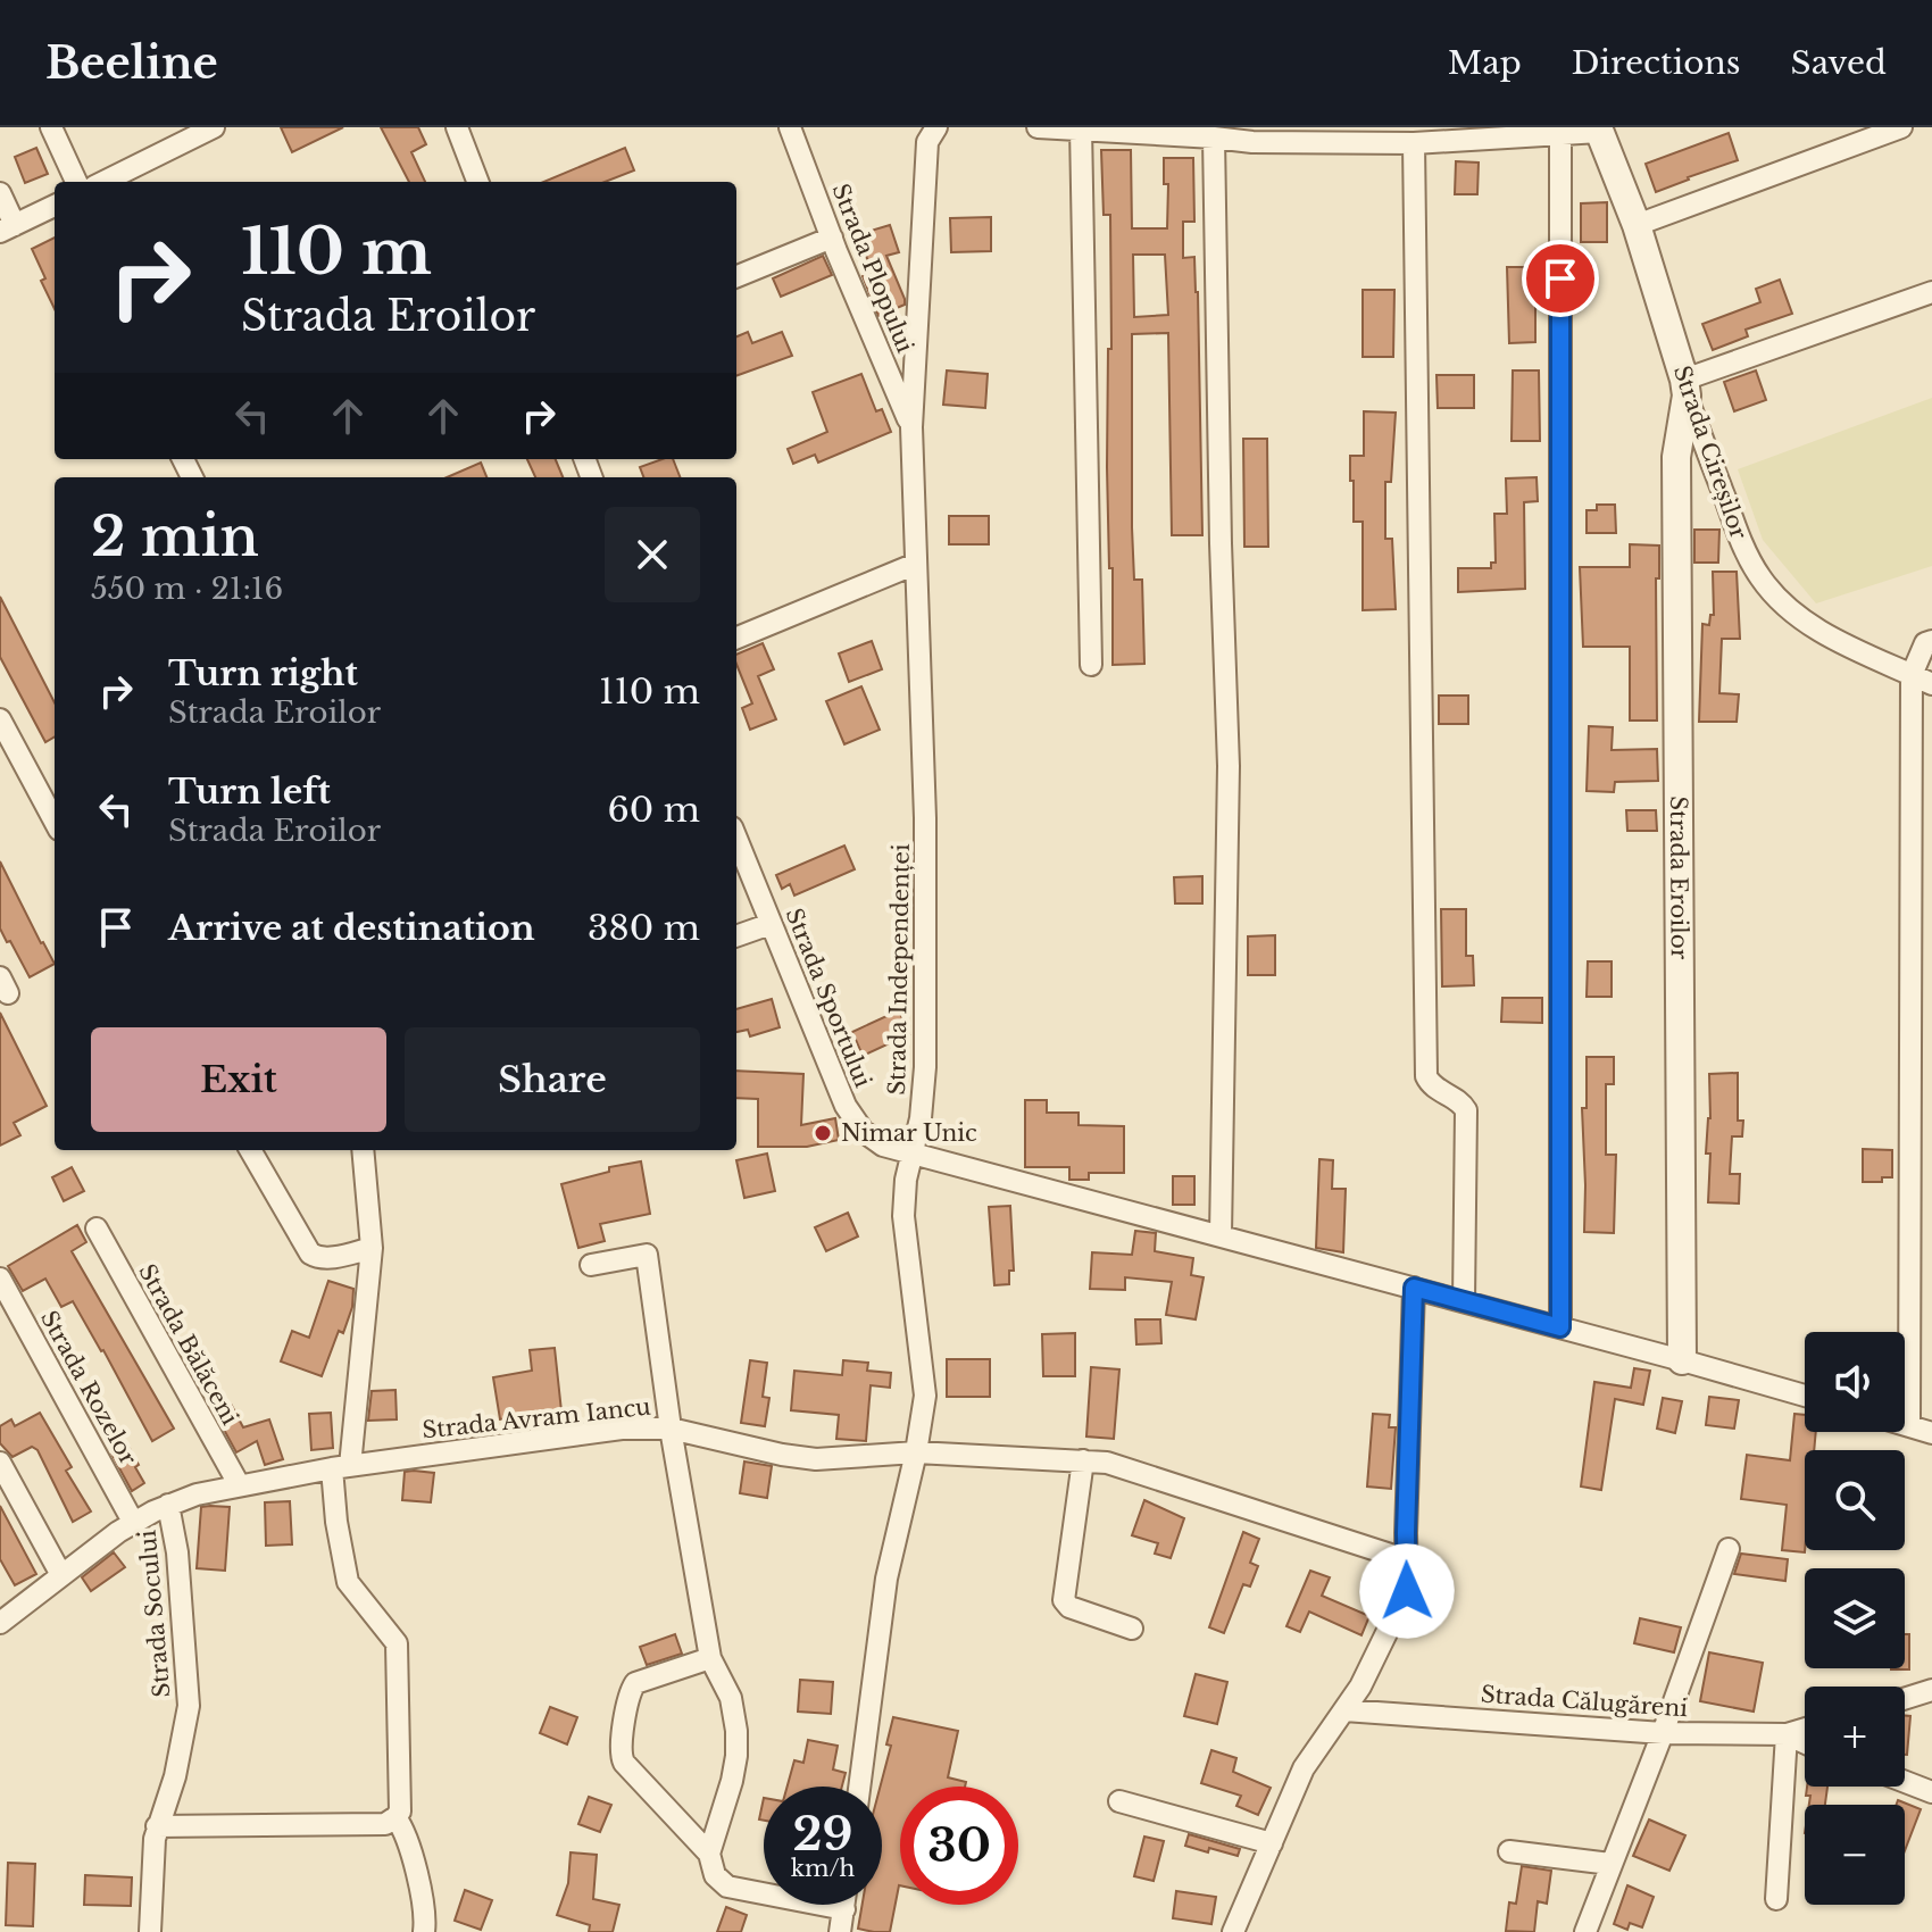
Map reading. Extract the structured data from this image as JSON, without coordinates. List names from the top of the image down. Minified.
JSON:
{"streets":{"street":["Strada Plopului","Strada Cireșilor","Strada Eroilor","Strada Independenței","Strada Sportului","Strada Bălăceni","Strada Rozelor","Strada Avram Iancu","Strada Socului","Strada Călugăreni"]},"crossings":[["Strada Plopului","Strada Independenței"],["Strada Cireșilor","Strada Eroilor"],["Strada Independenței","Strada Sportului"],["Strada Independenței","Strada Avram Iancu"],["Strada Bălăceni","Strada Avram Iancu"],["Strada Rozelor","Strada Avram Iancu"],["Strada Avram Iancu","Strada Socului"]],"places":["Nimar Unic"],"page":{"header":"Beeline","nav":["Map","Directions","Saved"],"turn":["110 m","Strada Eroilor"],"heading":["2 min","550 m · 21:16"],"list":[{"name":"Turn right","note":"Strada Eroilor","value":"110 m"},{"name":"Turn left","note":"Strada Eroilor","value":"60 m"},{"name":"Arrive at destination","value":"380 m"}],"buttons":["Exit","Share"],"map_buttons":["+","−"],"speed":"29 km/h","limit":"30"}}
